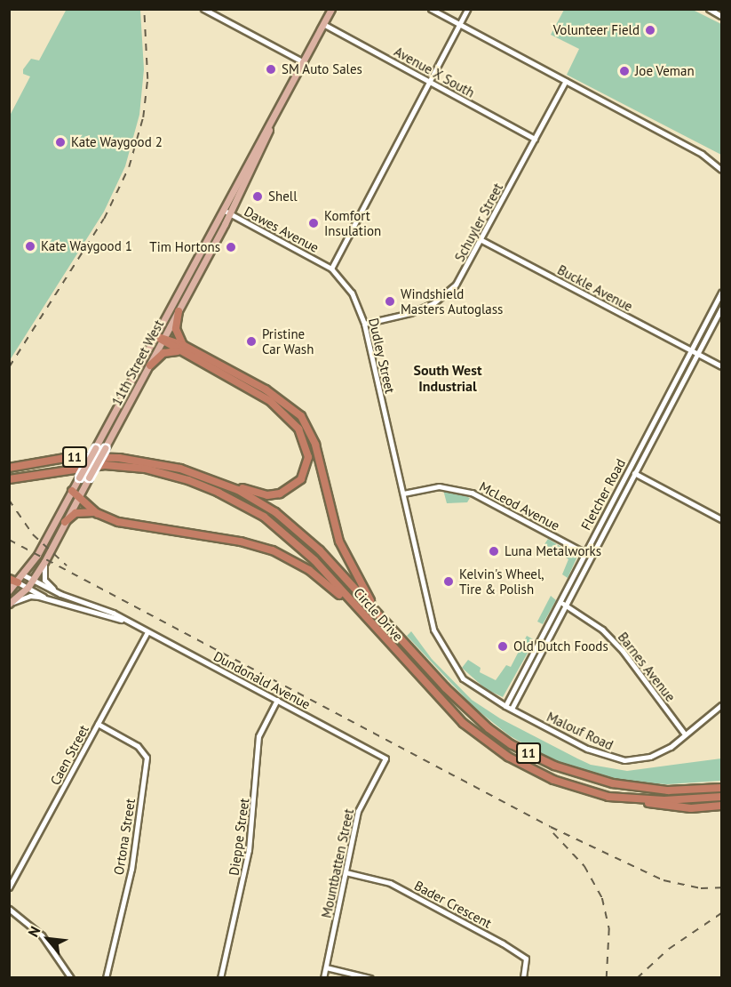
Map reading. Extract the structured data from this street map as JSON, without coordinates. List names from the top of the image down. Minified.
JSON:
{"streets":{"highway":["11","Circle Drive"],"main road":["11th Street West"],"street":["Avenue X South","Schuyler Street","Dawes Avenue","Buckle Avenue","Dudley Street","Fletcher Road","McLeod Avenue","Barnes Avenue","Dundonald Avenue","Malouf Road","Caen Street","Ortona Street","Dieppe Street","Mountbatten Street","Bader Crescent"]},"crossings":[["Avenue X South","Schuyler Street"],["Avenue X South","11th Street West"],["Schuyler Street","Buckle Avenue"],["Schuyler Street","Dudley Street"],["Dawes Avenue","Dudley Street"],["Dawes Avenue","11th Street West"],["Buckle Avenue","Fletcher Road"],["Dudley Street","Fletcher Road"],["Dudley Street","McLeod Avenue"],["Dudley Street","Malouf Road"],["11th Street West","Dundonald Avenue"],["Fletcher Road","McLeod Avenue"],["Fletcher Road","Barnes Avenue"],["Fletcher Road","Malouf Road"],["Barnes Avenue","Malouf Road"],["Dundonald Avenue","Caen Street"],["Dundonald Avenue","Dieppe Street"],["Dundonald Avenue","Mountbatten Street"],["Caen Street","Ortona Street"],["Mountbatten Street","Bader Crescent"]],"districts":["South West Industrial"],"places":["Volunteer Field","SM Auto Sales","Joe Veman","Kate Waygood 2","Shell","Komfort Insulation","Kate Waygood 1","Tim Hortons","Windshield Masters Autoglass","Pristine Car Wash","Luna Metalworks","Kelvin's Wheel, Tire & Polish","Old Dutch Foods"],"north":"top left"}
